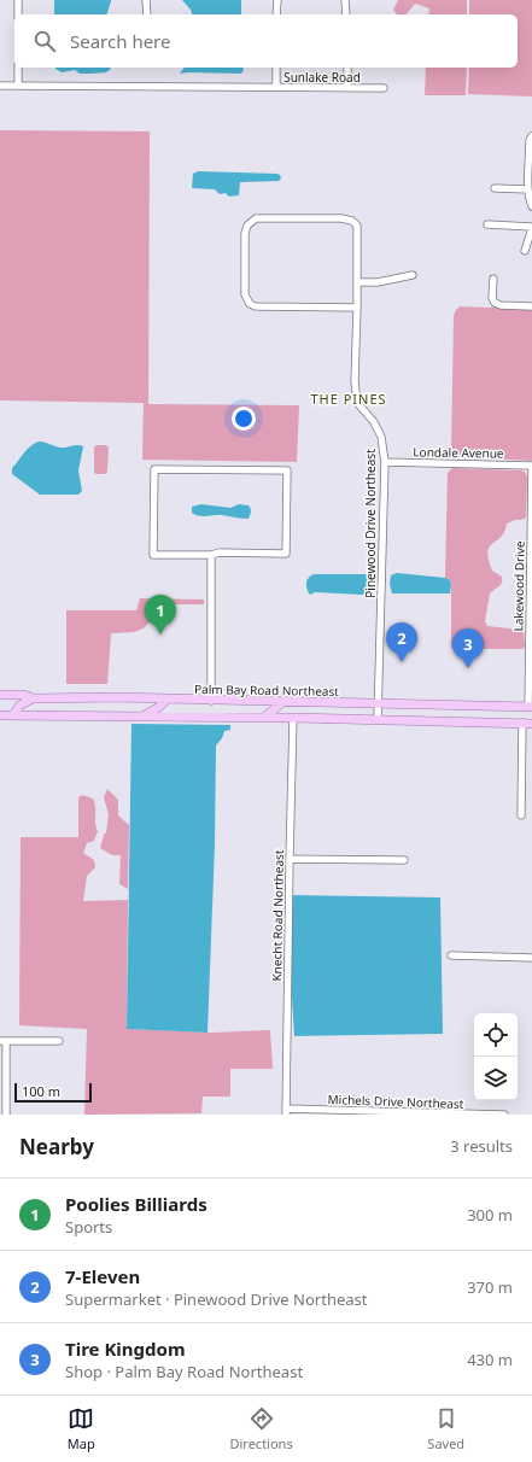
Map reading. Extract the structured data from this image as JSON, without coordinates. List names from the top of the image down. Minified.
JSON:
{"streets":{"main road":["Palm Bay Road Northeast"],"street":["Sunlake Road","Londale Avenue","Pinewood Drive Northeast","Lakewood Drive","Knecht Road Northeast","Michels Drive Northeast"]},"crossings":[["Londale Avenue","Pinewood Drive Northeast"],["Londale Avenue","Lakewood Drive"],["Pinewood Drive Northeast","Palm Bay Road Northeast"],["Lakewood Drive","Palm Bay Road Northeast"],["Knecht Road Northeast","Michels Drive Northeast"]],"districts":["THE PINES"],"scale_bar":"100 m","page":{"search":"Search here","pins":["1","2","3"],"scale":"100 m","heading":["Nearby","3 results"],"list":[{"mark":"1","name":"Poolies Billiards","note":"Sports","value":"300 m"},{"mark":"2","name":"7-Eleven","note":"Supermarket · Pinewood Drive Northeast","value":"370 m"},{"mark":"3","name":"Tire Kingdom","note":"Shop · Palm Bay Road Northeast","value":"430 m"}],"nav":["Map","Directions","Saved"]}}
